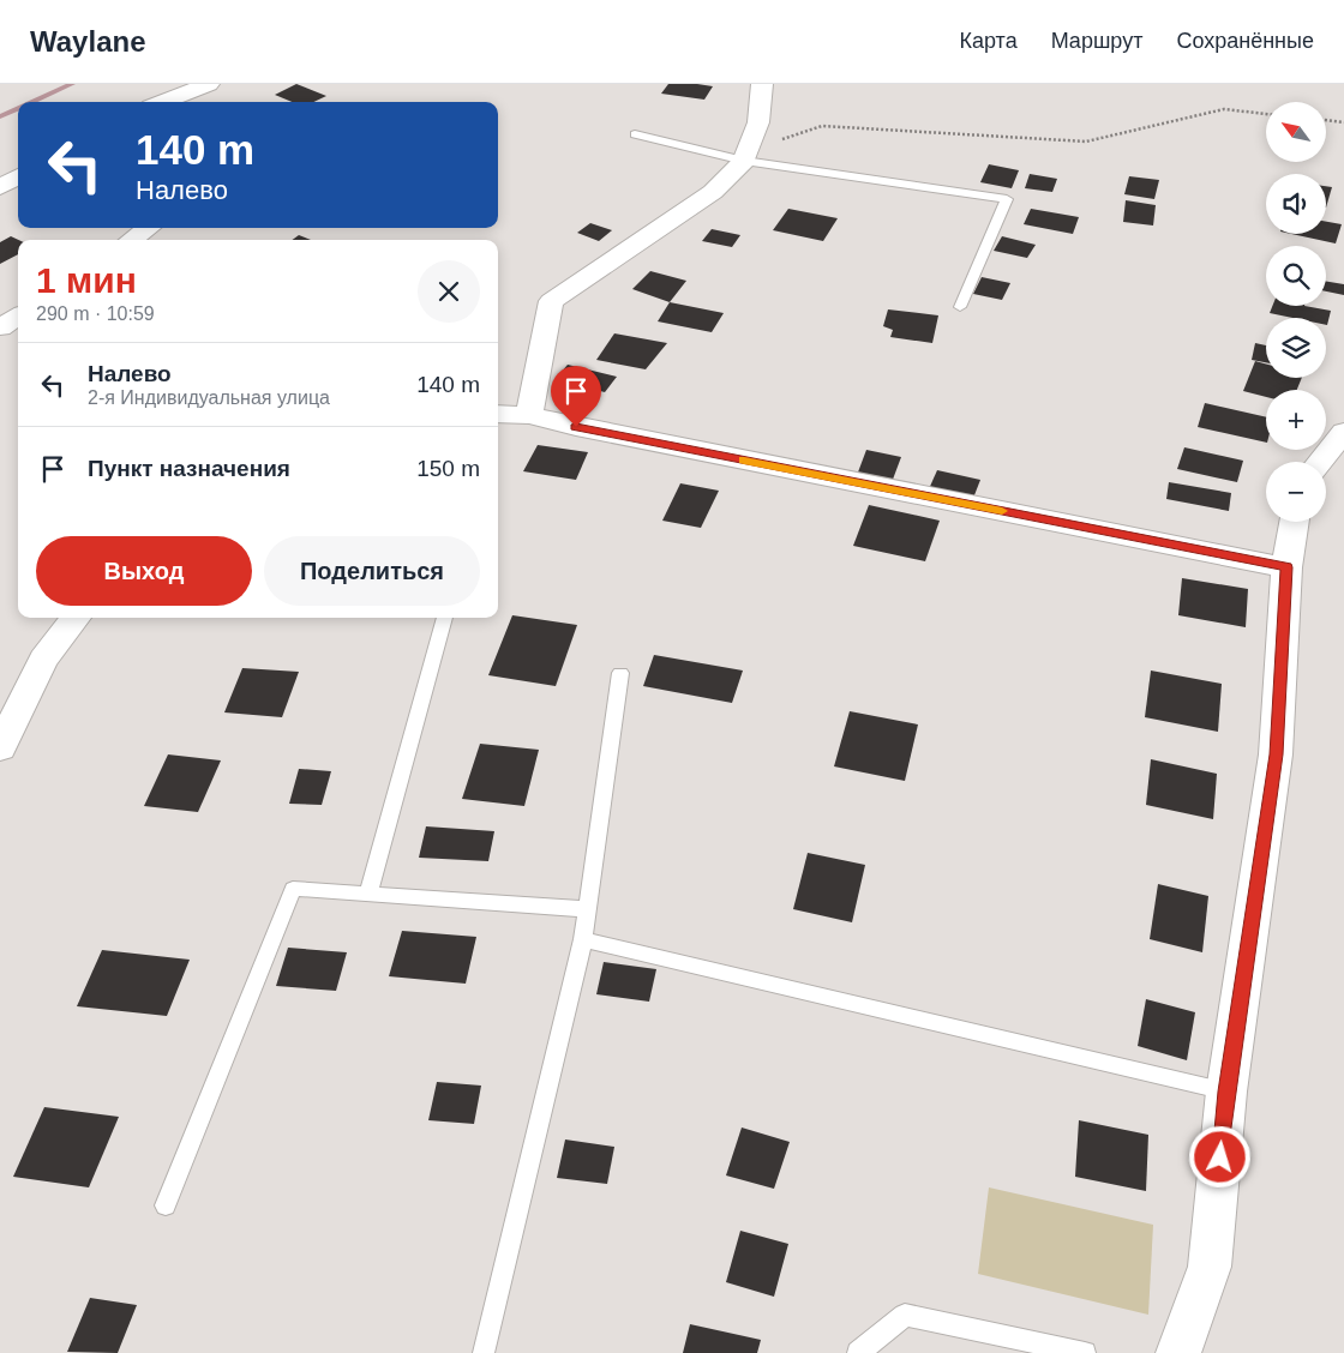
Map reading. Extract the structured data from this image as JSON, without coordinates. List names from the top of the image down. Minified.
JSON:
{"north":"top left","page":{"header":"Waylane","nav":["Карта","Маршрут","Сохранённые"],"map_buttons":["+","−"],"turn":["140 m","Налево"],"heading":["1 мин","290 m · 10:59"],"list":[{"name":"Налево","note":"2-я Индивидуальная улица","value":"140 m"},{"name":"Пункт назначения","value":"150 m"}],"buttons":["Выход","Поделиться"]}}
